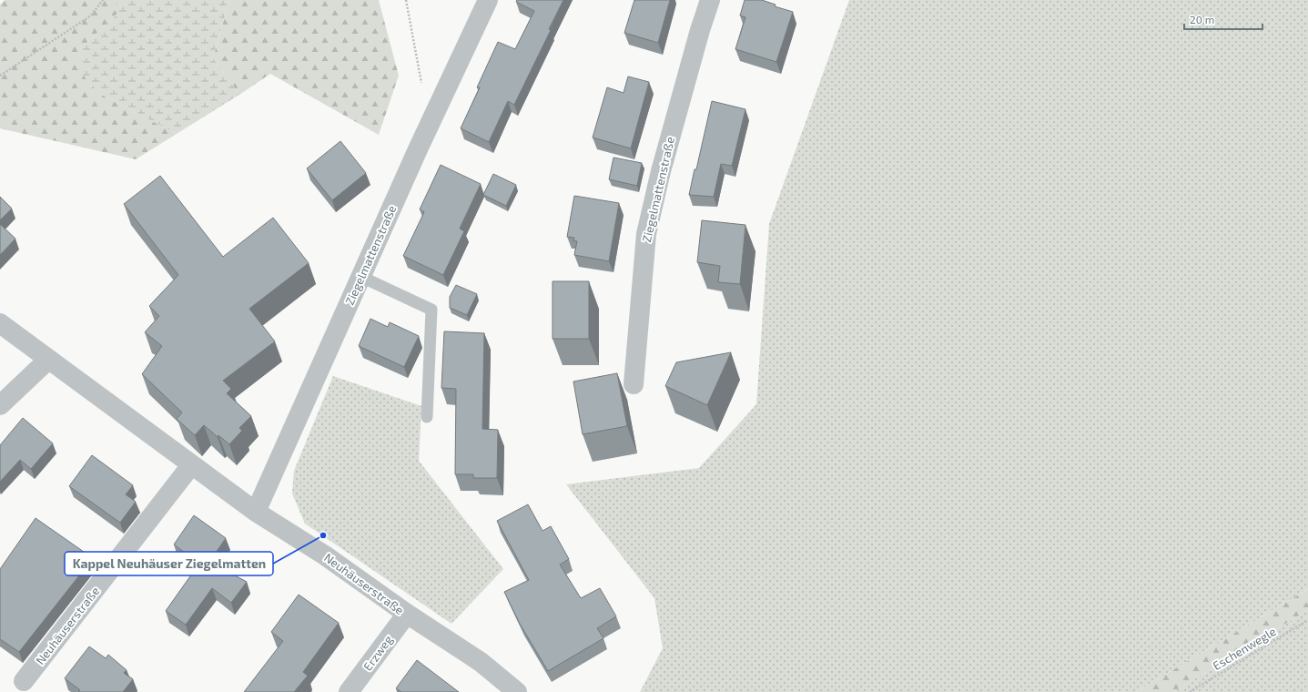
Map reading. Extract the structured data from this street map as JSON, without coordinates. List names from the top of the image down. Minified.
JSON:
{"streets":{"street":["Ziegelmattenstraße","Neuhäuserstraße","Erzweg"],"path":["Eschenwegle"]},"crossings":[["Ziegelmattenstraße","Neuhäuserstraße"],["Neuhäuserstraße","Erzweg"]],"places":["Kappel Neuhäuser Ziegelmatten"],"scale_bar":"20 m"}
